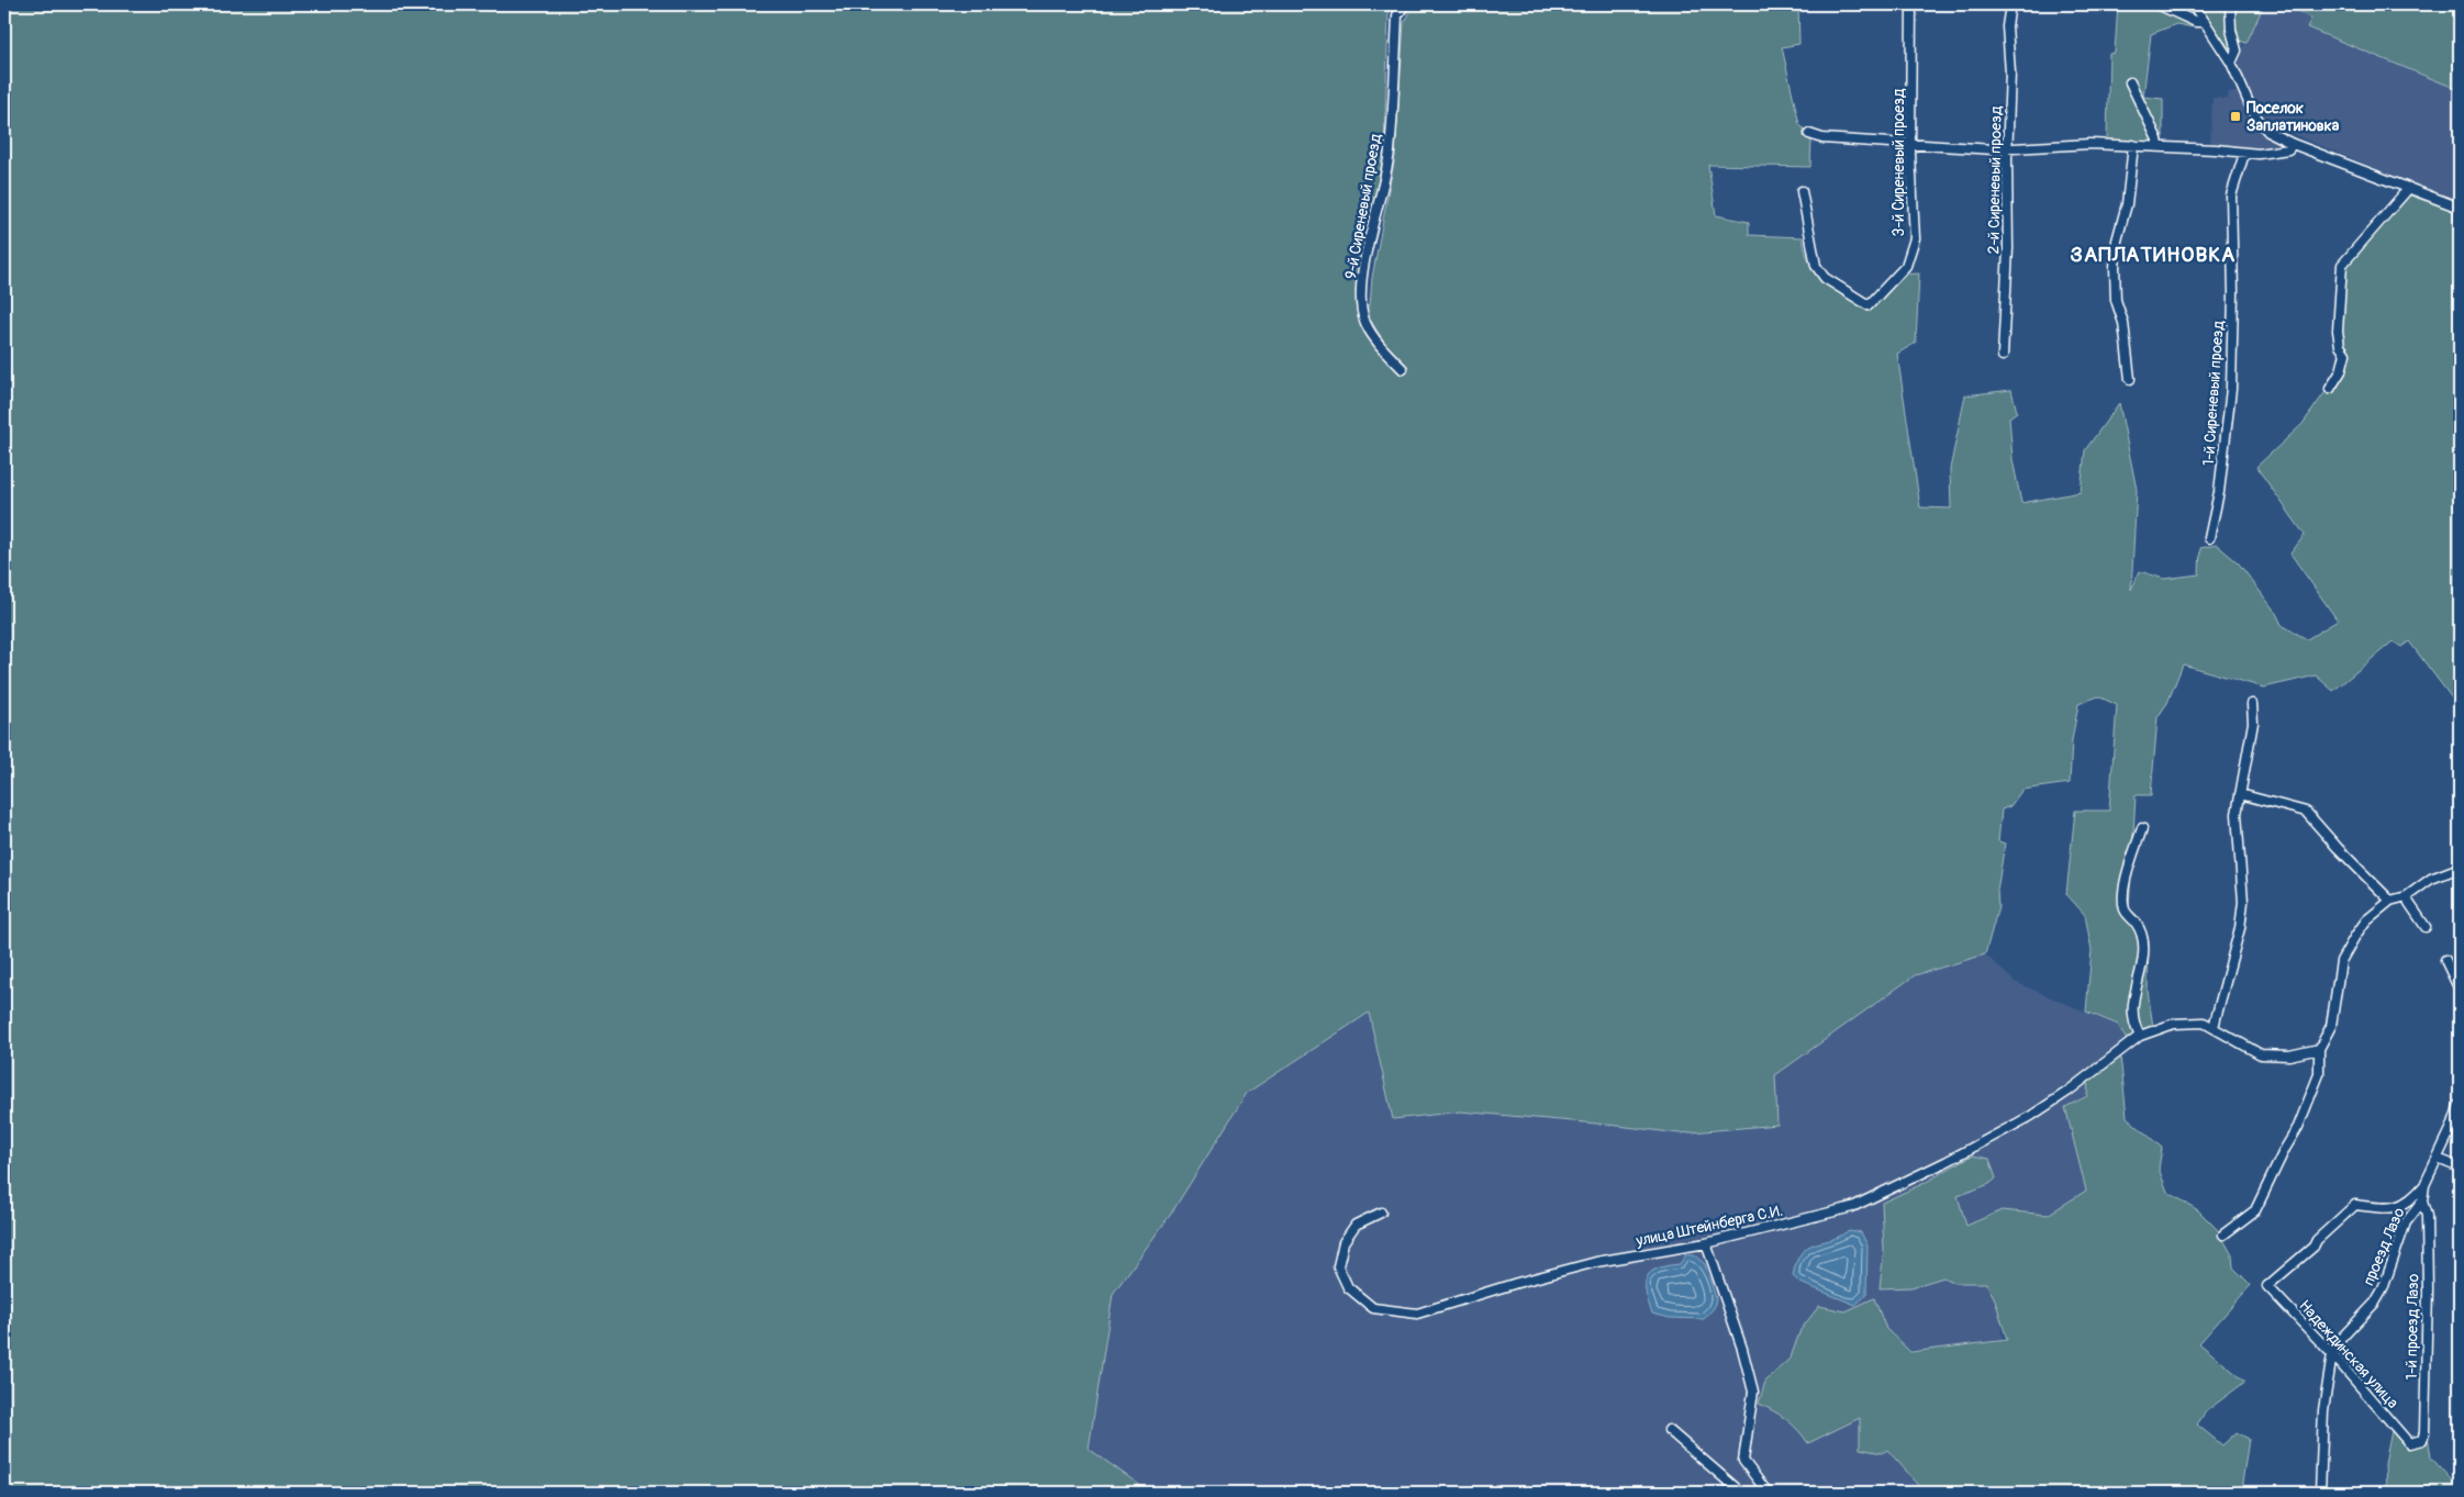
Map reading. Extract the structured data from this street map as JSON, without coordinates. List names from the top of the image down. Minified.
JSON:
{"streets":{"street":["3-й Сиреневый проезд","2-й Сиреневый проезд","9-й Сиреневый проезд","1-й Сиреневый проезд","улица Штейнберга С.И.","проезд Лазо","1-й проезд Лазо","Надеждинская улица"]},"crossings":[["проезд Лазо","1-й проезд Лазо"],["проезд Лазо","Надеждинская улица"],["1-й проезд Лазо","Надеждинская улица"]],"districts":["ЗАПЛАТИНОВКА"],"places":{"transit":["Поселок Заплатиновка"]}}
